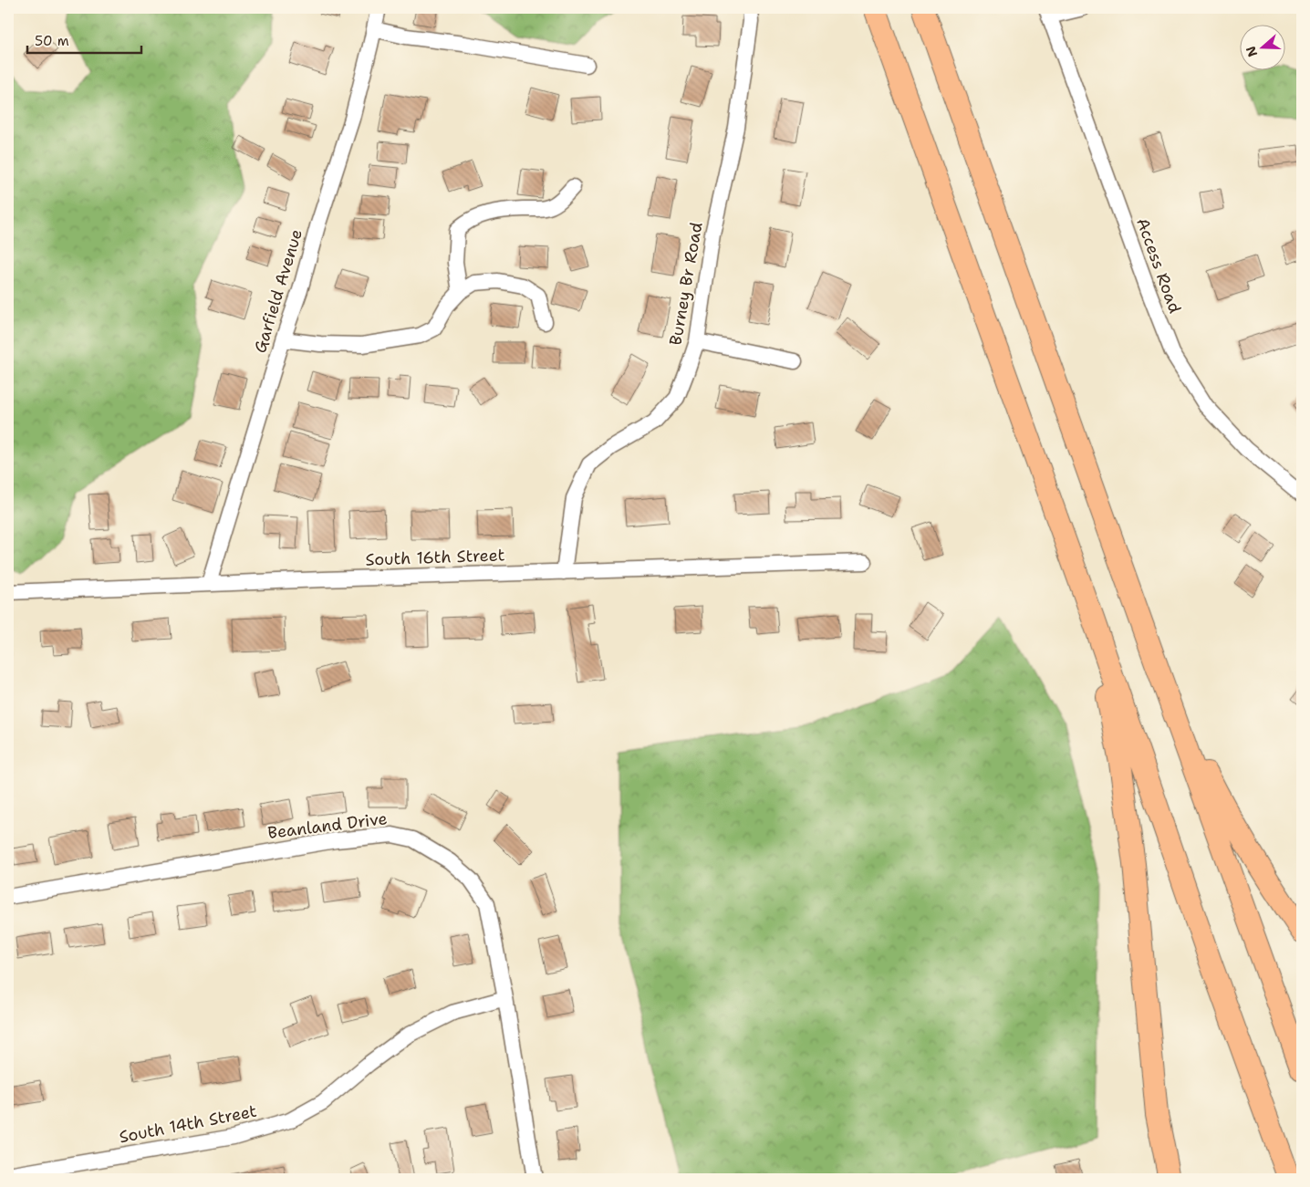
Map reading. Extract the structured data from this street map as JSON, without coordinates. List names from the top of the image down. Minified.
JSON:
{"streets":{"street":["Access Road","Burney Br Road","Garfield Avenue","South 16th Street","Beanland Drive","South 14th Street"]},"crossings":[["Burney Br Road","South 16th Street"],["Garfield Avenue","South 16th Street"],["Beanland Drive","South 14th Street"]],"scale_bar":"50 m","north":"left"}
